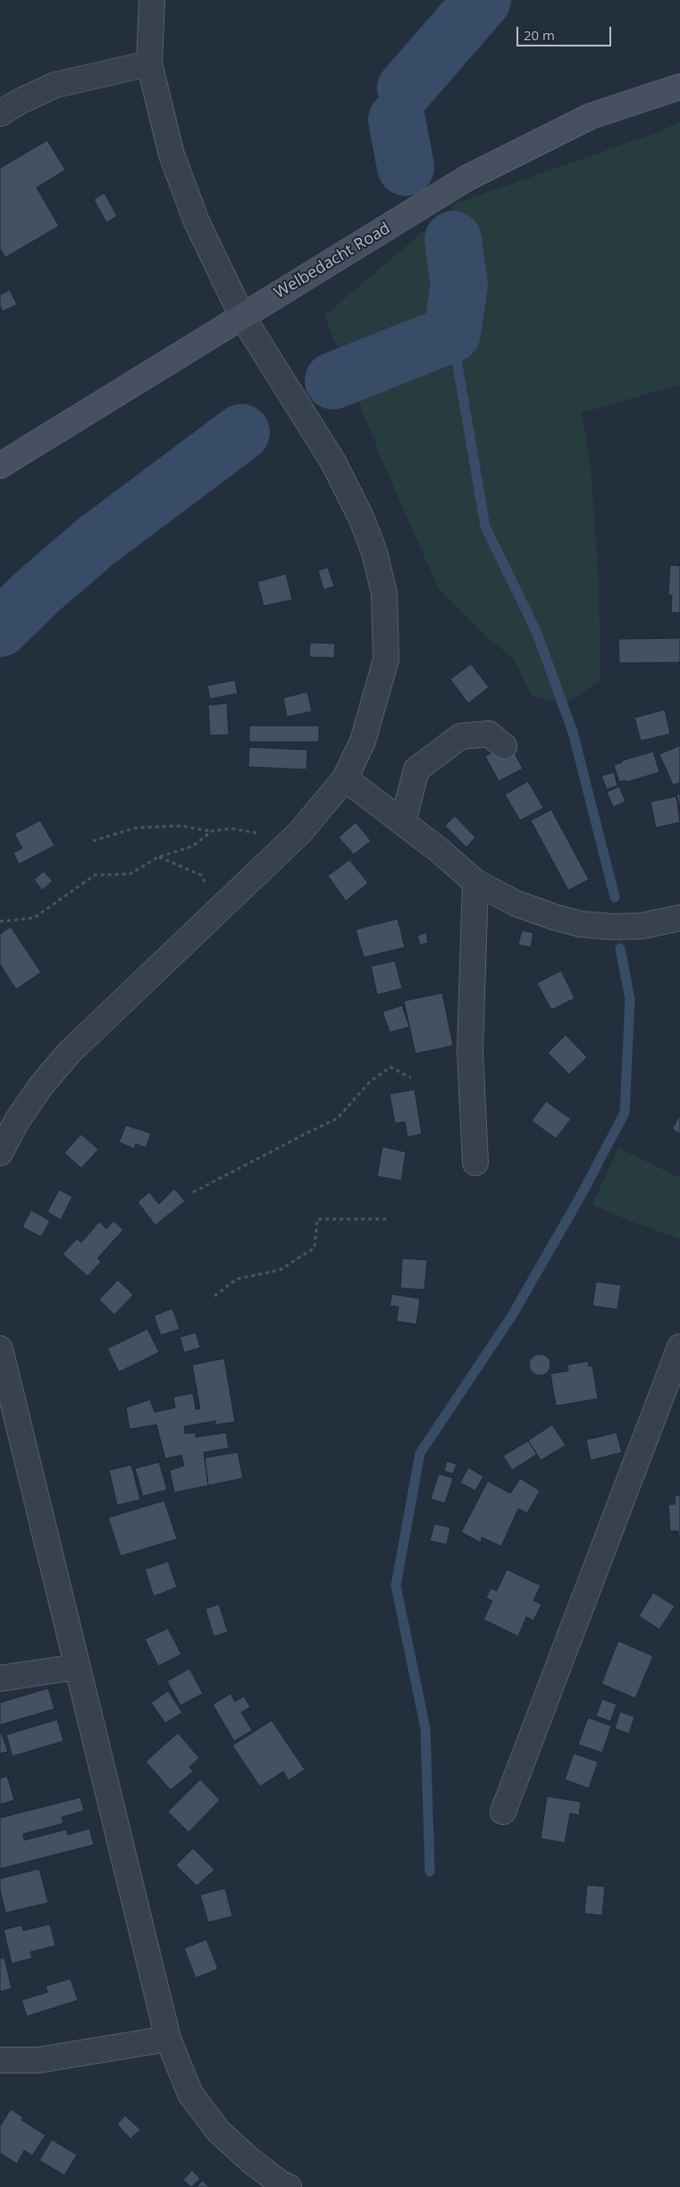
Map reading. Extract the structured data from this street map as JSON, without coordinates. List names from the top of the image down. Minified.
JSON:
{"streets":{"street":["Welbedacht Road"]},"scale_bar":"20 m"}
